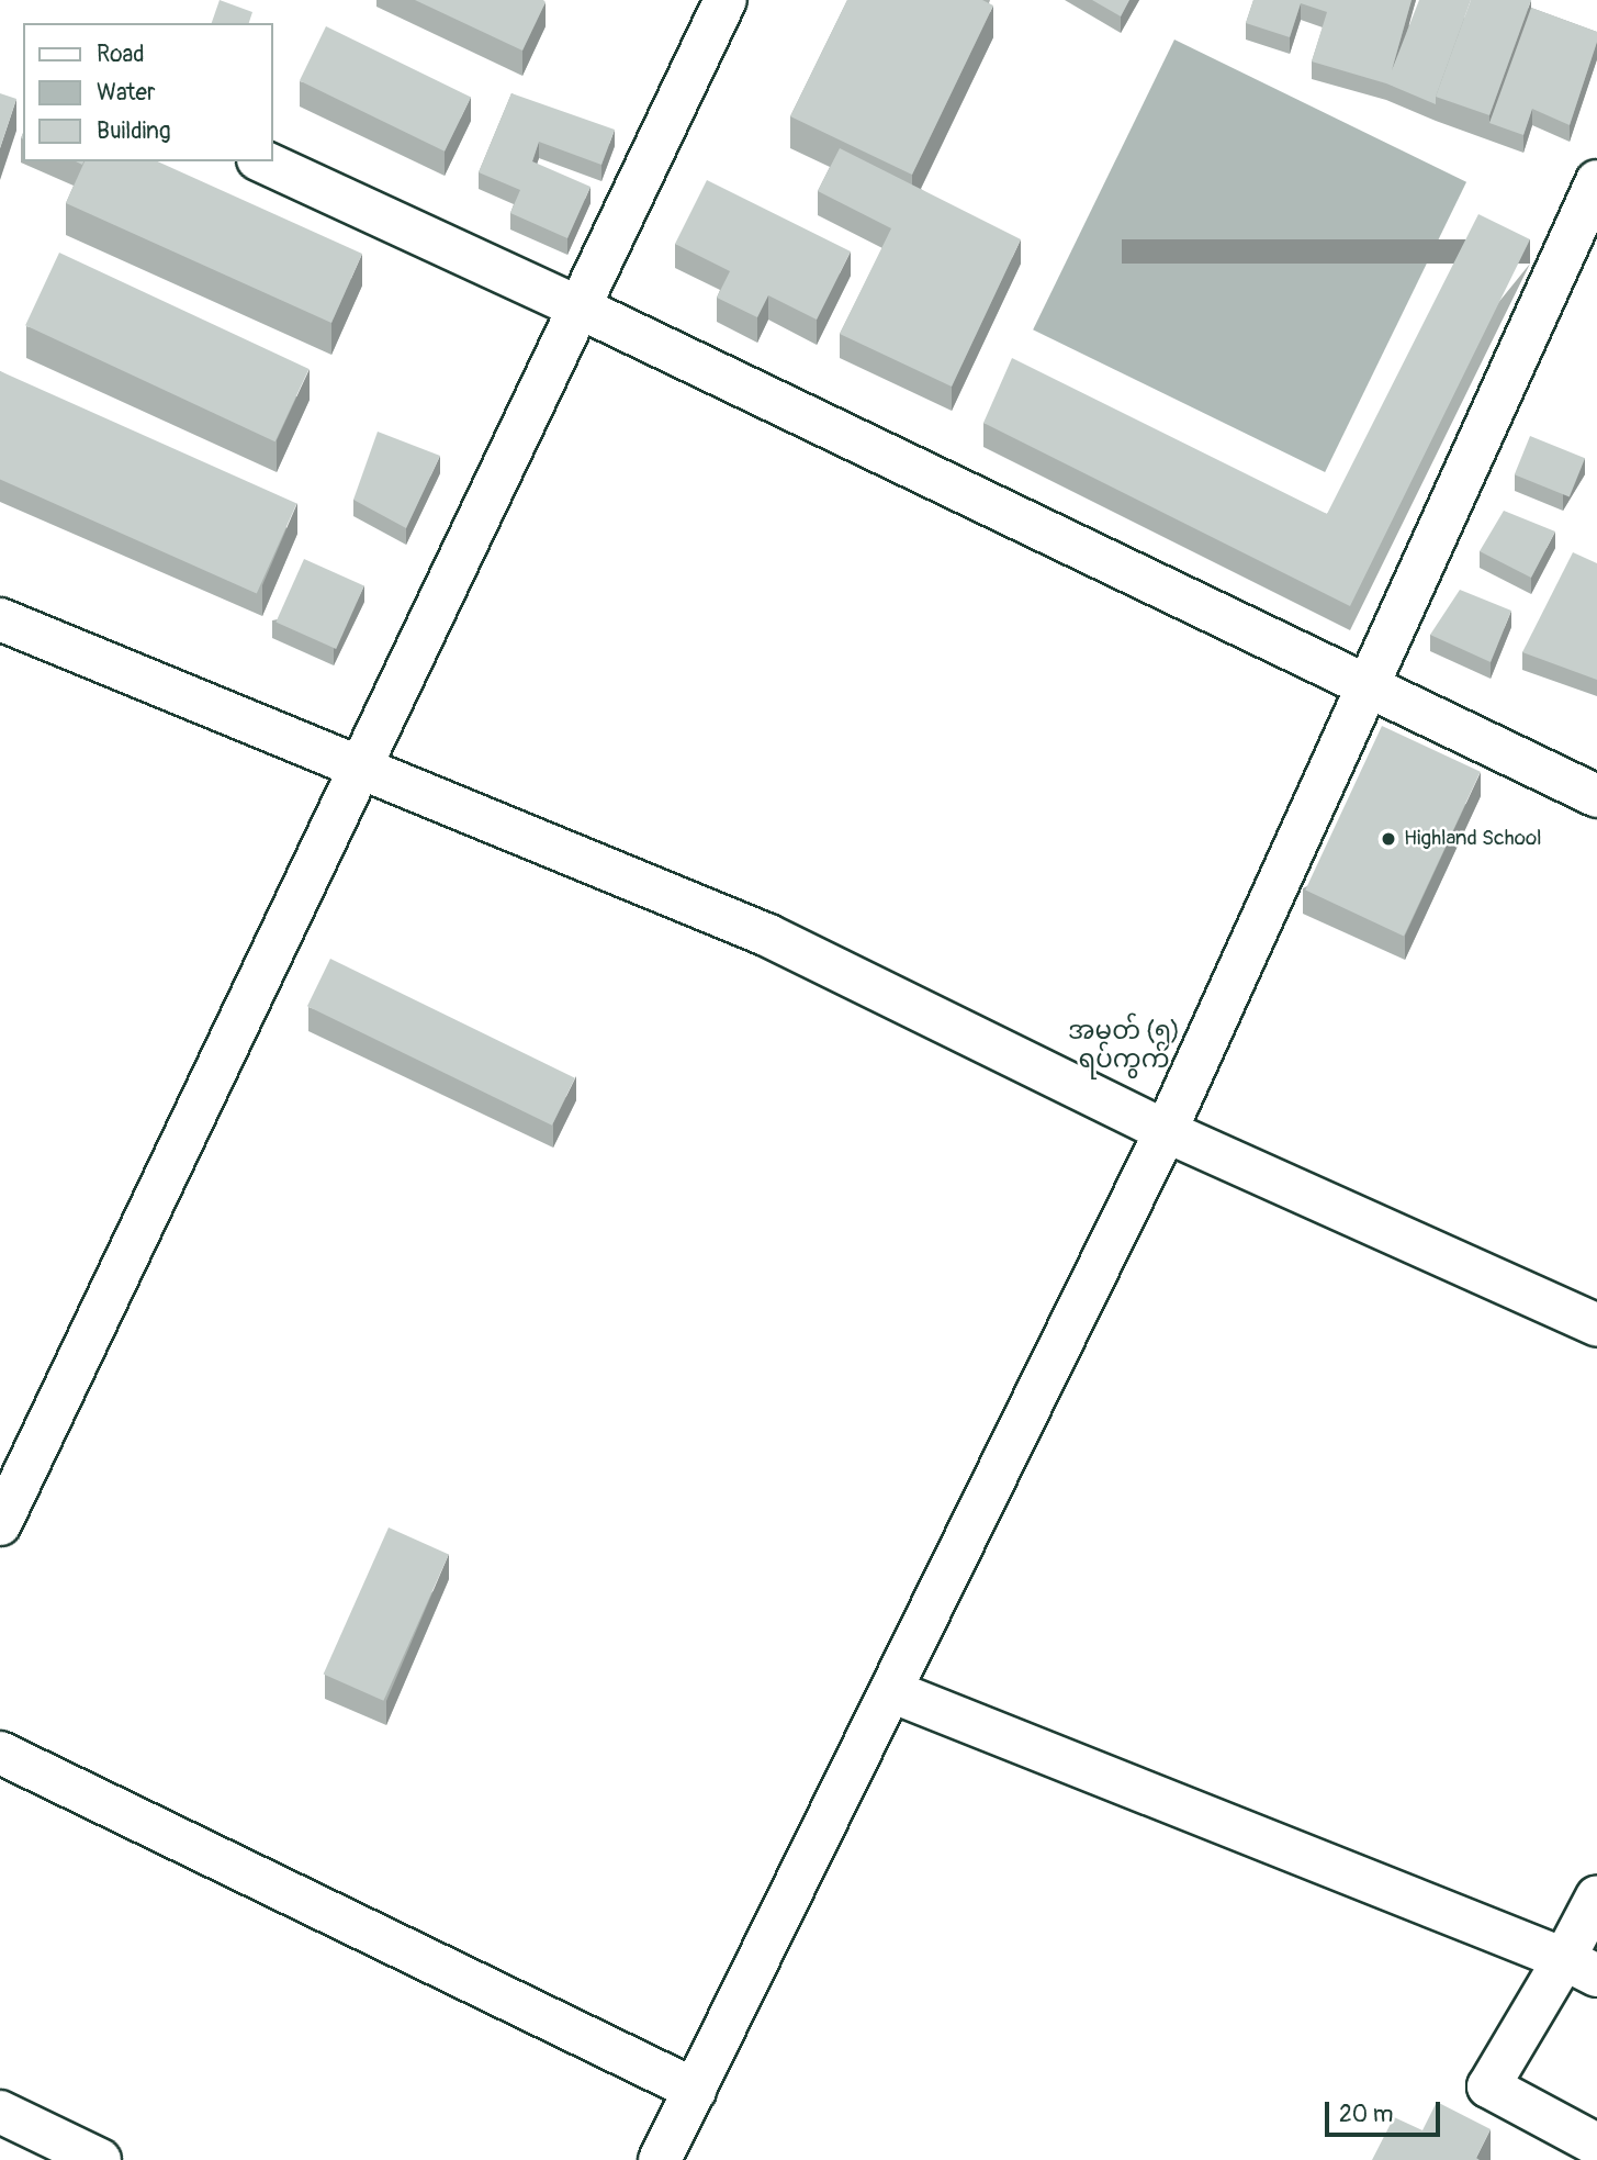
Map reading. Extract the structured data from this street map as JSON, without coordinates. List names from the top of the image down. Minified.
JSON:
{"districts":["အမှတ် (၅) ရပ်ကွက်"],"places":["Highland School"],"legend":["Road","Water","Building"],"scale_bar":"20 m"}
